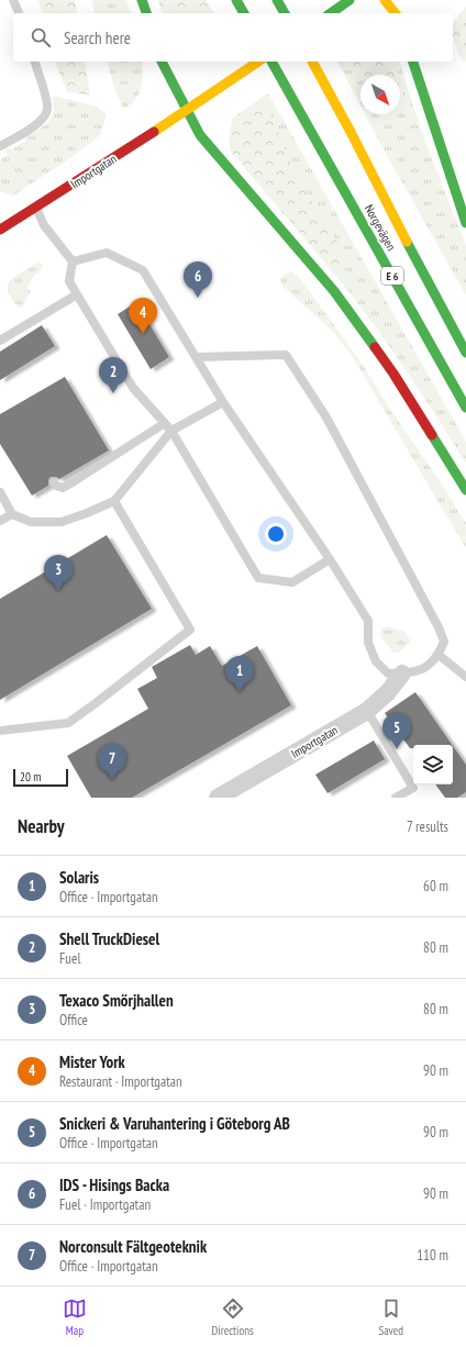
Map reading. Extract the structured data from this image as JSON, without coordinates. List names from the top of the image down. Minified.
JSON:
{"streets":{"main road":["Importgatan","Norgevägen","E 6"]},"scale_bar":"20 m","north":"bottom right","page":{"search":"Search here","pins":["6","4","2","3","1","5","7"],"scale":"20 m","heading":["Nearby","7 results"],"list":[{"mark":"1","name":"Solaris","note":"Office · Importgatan","value":"60 m"},{"mark":"2","name":"Shell TruckDiesel","note":"Fuel","value":"80 m"},{"mark":"3","name":"Texaco Smörjhallen","note":"Office","value":"80 m"},{"mark":"4","name":"Mister York","note":"Restaurant · Importgatan","value":"90 m"},{"mark":"5","name":"Snickeri & Varuhantering i Göteborg AB","note":"Office · Importgatan","value":"90 m"},{"mark":"6","name":"IDS - Hisings Backa","note":"Fuel · Importgatan","value":"90 m"},{"mark":"7","name":"Norconsult Fältgeoteknik","note":"Office · Importgatan","value":"110 m"}],"nav":["Map","Directions","Saved"]}}
